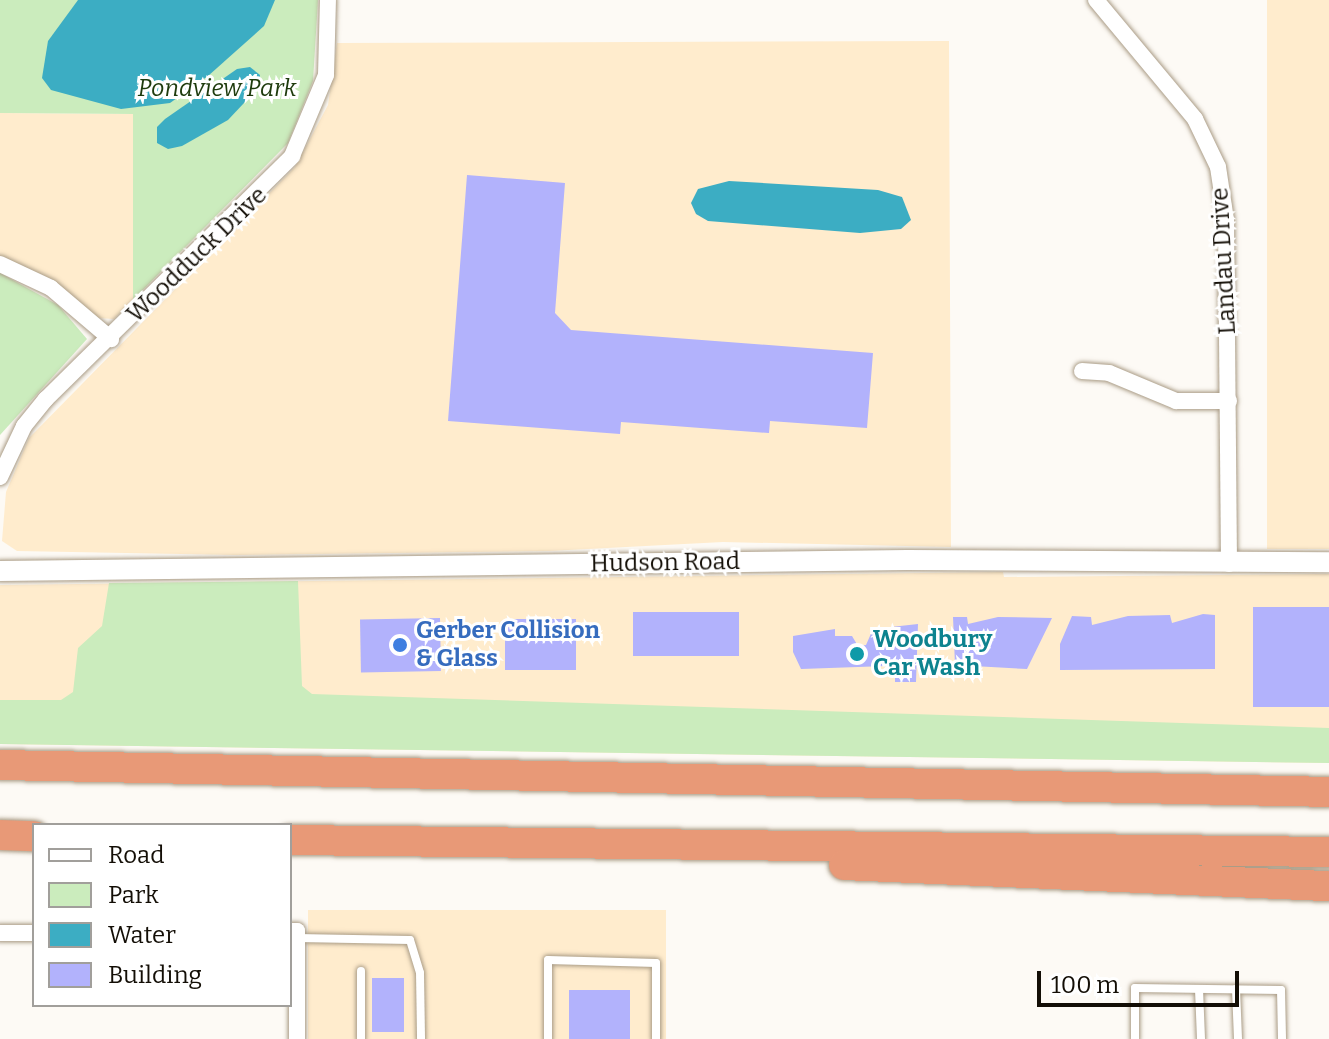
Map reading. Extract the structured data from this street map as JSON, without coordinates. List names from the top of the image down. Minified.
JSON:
{"streets":{"street":["Woodduck Drive","Landau Drive","Hudson Road"]},"crossings":[["Landau Drive","Hudson Road"]],"parks":["Pondview Park"],"places":["Gerber Collision & Glass","Woodbury Car Wash"],"legend":["Road","Park","Water","Building"],"scale_bar":"100 m"}
